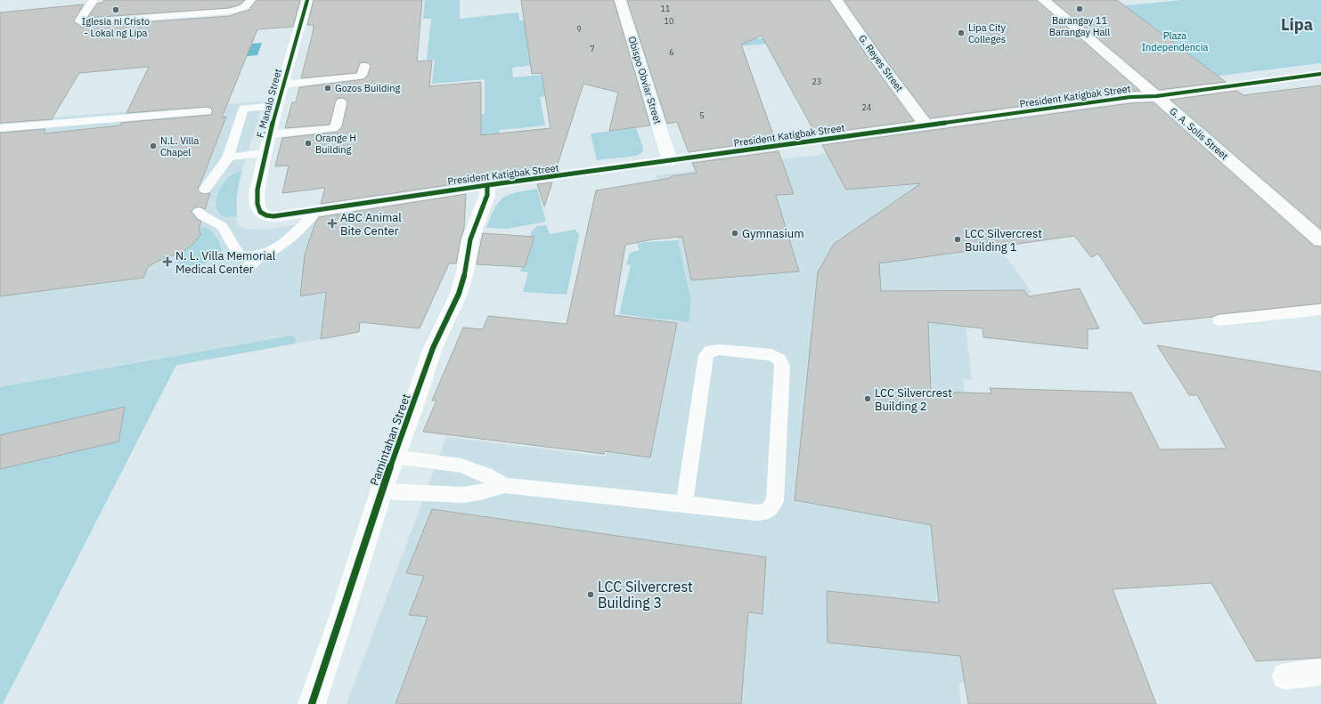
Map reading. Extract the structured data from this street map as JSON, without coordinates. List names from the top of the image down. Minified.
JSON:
{"streets":{"street":["G. Reyes Street","Obispo Obviar Street","President Katigbak Street","F. Manalo Street","G. A. Solis Street","Pamintahan Street"]},"crossings":[["G. Reyes Street","President Katigbak Street"],["Obispo Obviar Street","President Katigbak Street"],["President Katigbak Street","F. Manalo Street"],["President Katigbak Street","G. A. Solis Street"],["President Katigbak Street","Pamintahan Street"]],"districts":["Lipa"],"parks":["Plaza Independencia"],"places":{"other":["Barangay 11 Barangay Hall","Iglesia ni Cristo - Lokal ng Lipa","Lipa City Colleges","Gozos Building","Orange H Building","N.L. Villa Chapel","Gymnasium","LCC Silvercrest Building 1","LCC Silvercrest Building 2","LCC Silvercrest Building 3"],"health":["ABC Animal Bite Center","N. L. Villa Memorial Medical Center"]},"house_numbers":["11","10","9","7","6","23","24","5"]}
